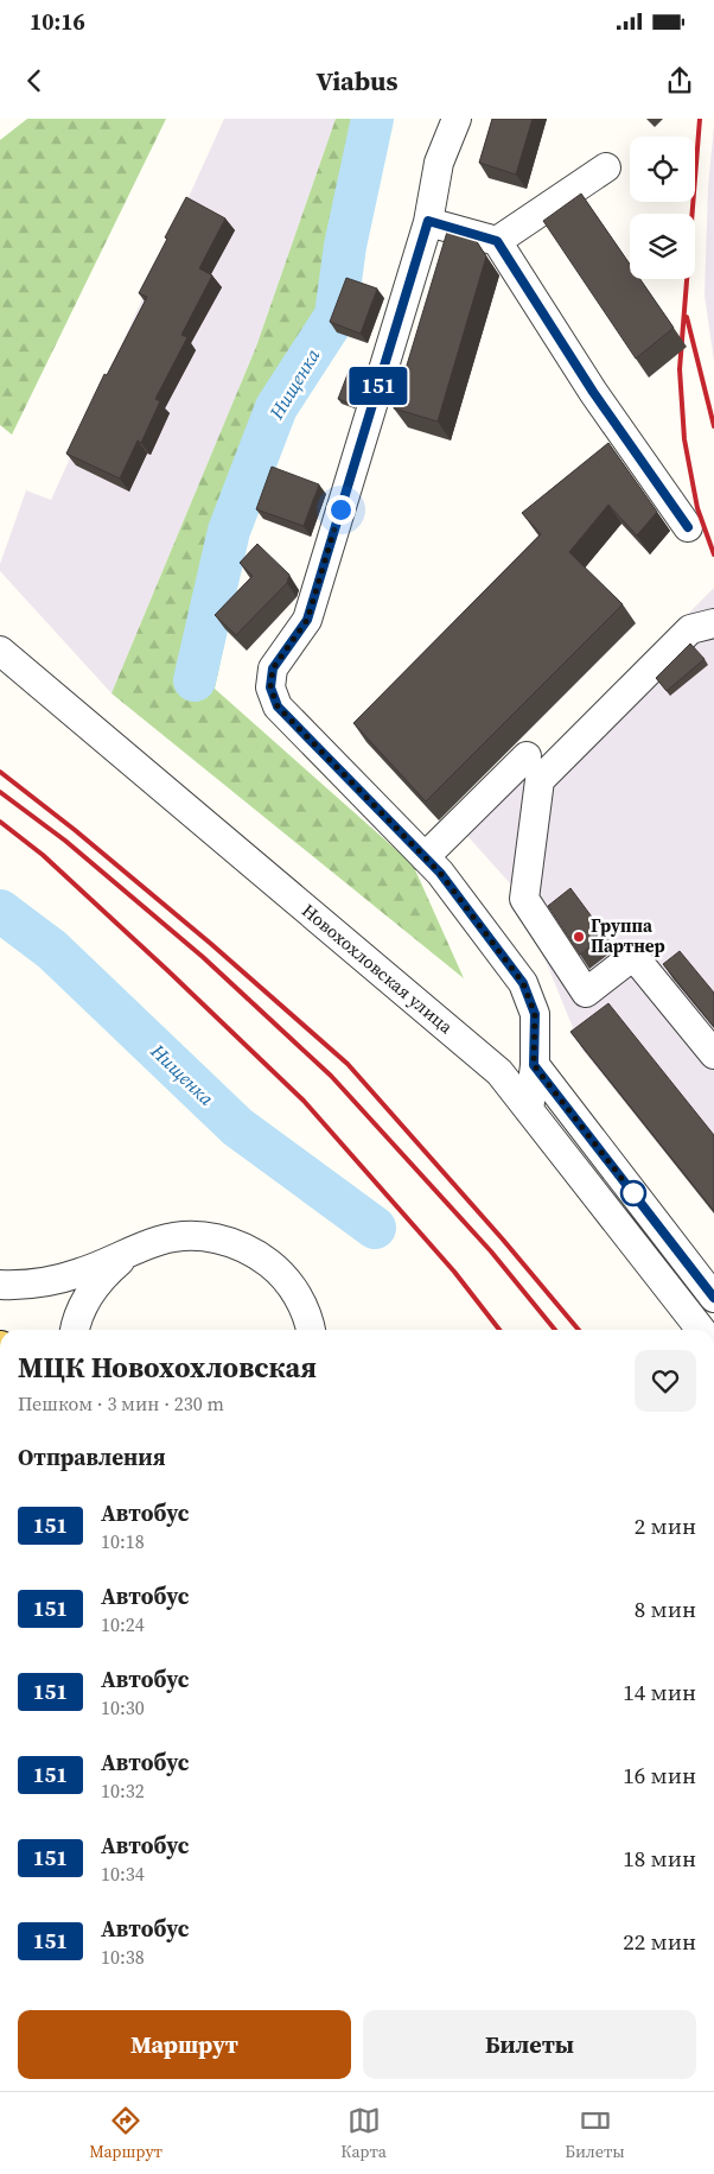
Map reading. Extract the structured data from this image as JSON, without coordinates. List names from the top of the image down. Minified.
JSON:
{"streets":{"street":["Новохохловская улица"]},"water":["Нищенка"],"places":["Группа Партнер"],"lines":["bus line 151"],"page":{"status":"10:16","header":"Viabus","on_map":"151","heading":[["МЦК Новохохловская","Пешком · 3 мин · 230 m"],"Отправления"],"list":[{"mark":"151","name":"Автобус","note":"10:18","value":"2 мин"},{"mark":"151","name":"Автобус","note":"10:24","value":"8 мин"},{"mark":"151","name":"Автобус","note":"10:30","value":"14 мин"},{"mark":"151","name":"Автобус","note":"10:32","value":"16 мин"},{"mark":"151","name":"Автобус","note":"10:34","value":"18 мин"},{"mark":"151","name":"Автобус","note":"10:38","value":"22 мин"}],"buttons":["Маршрут","Билеты"],"tabs":["Маршрут","Карта","Билеты"]}}
